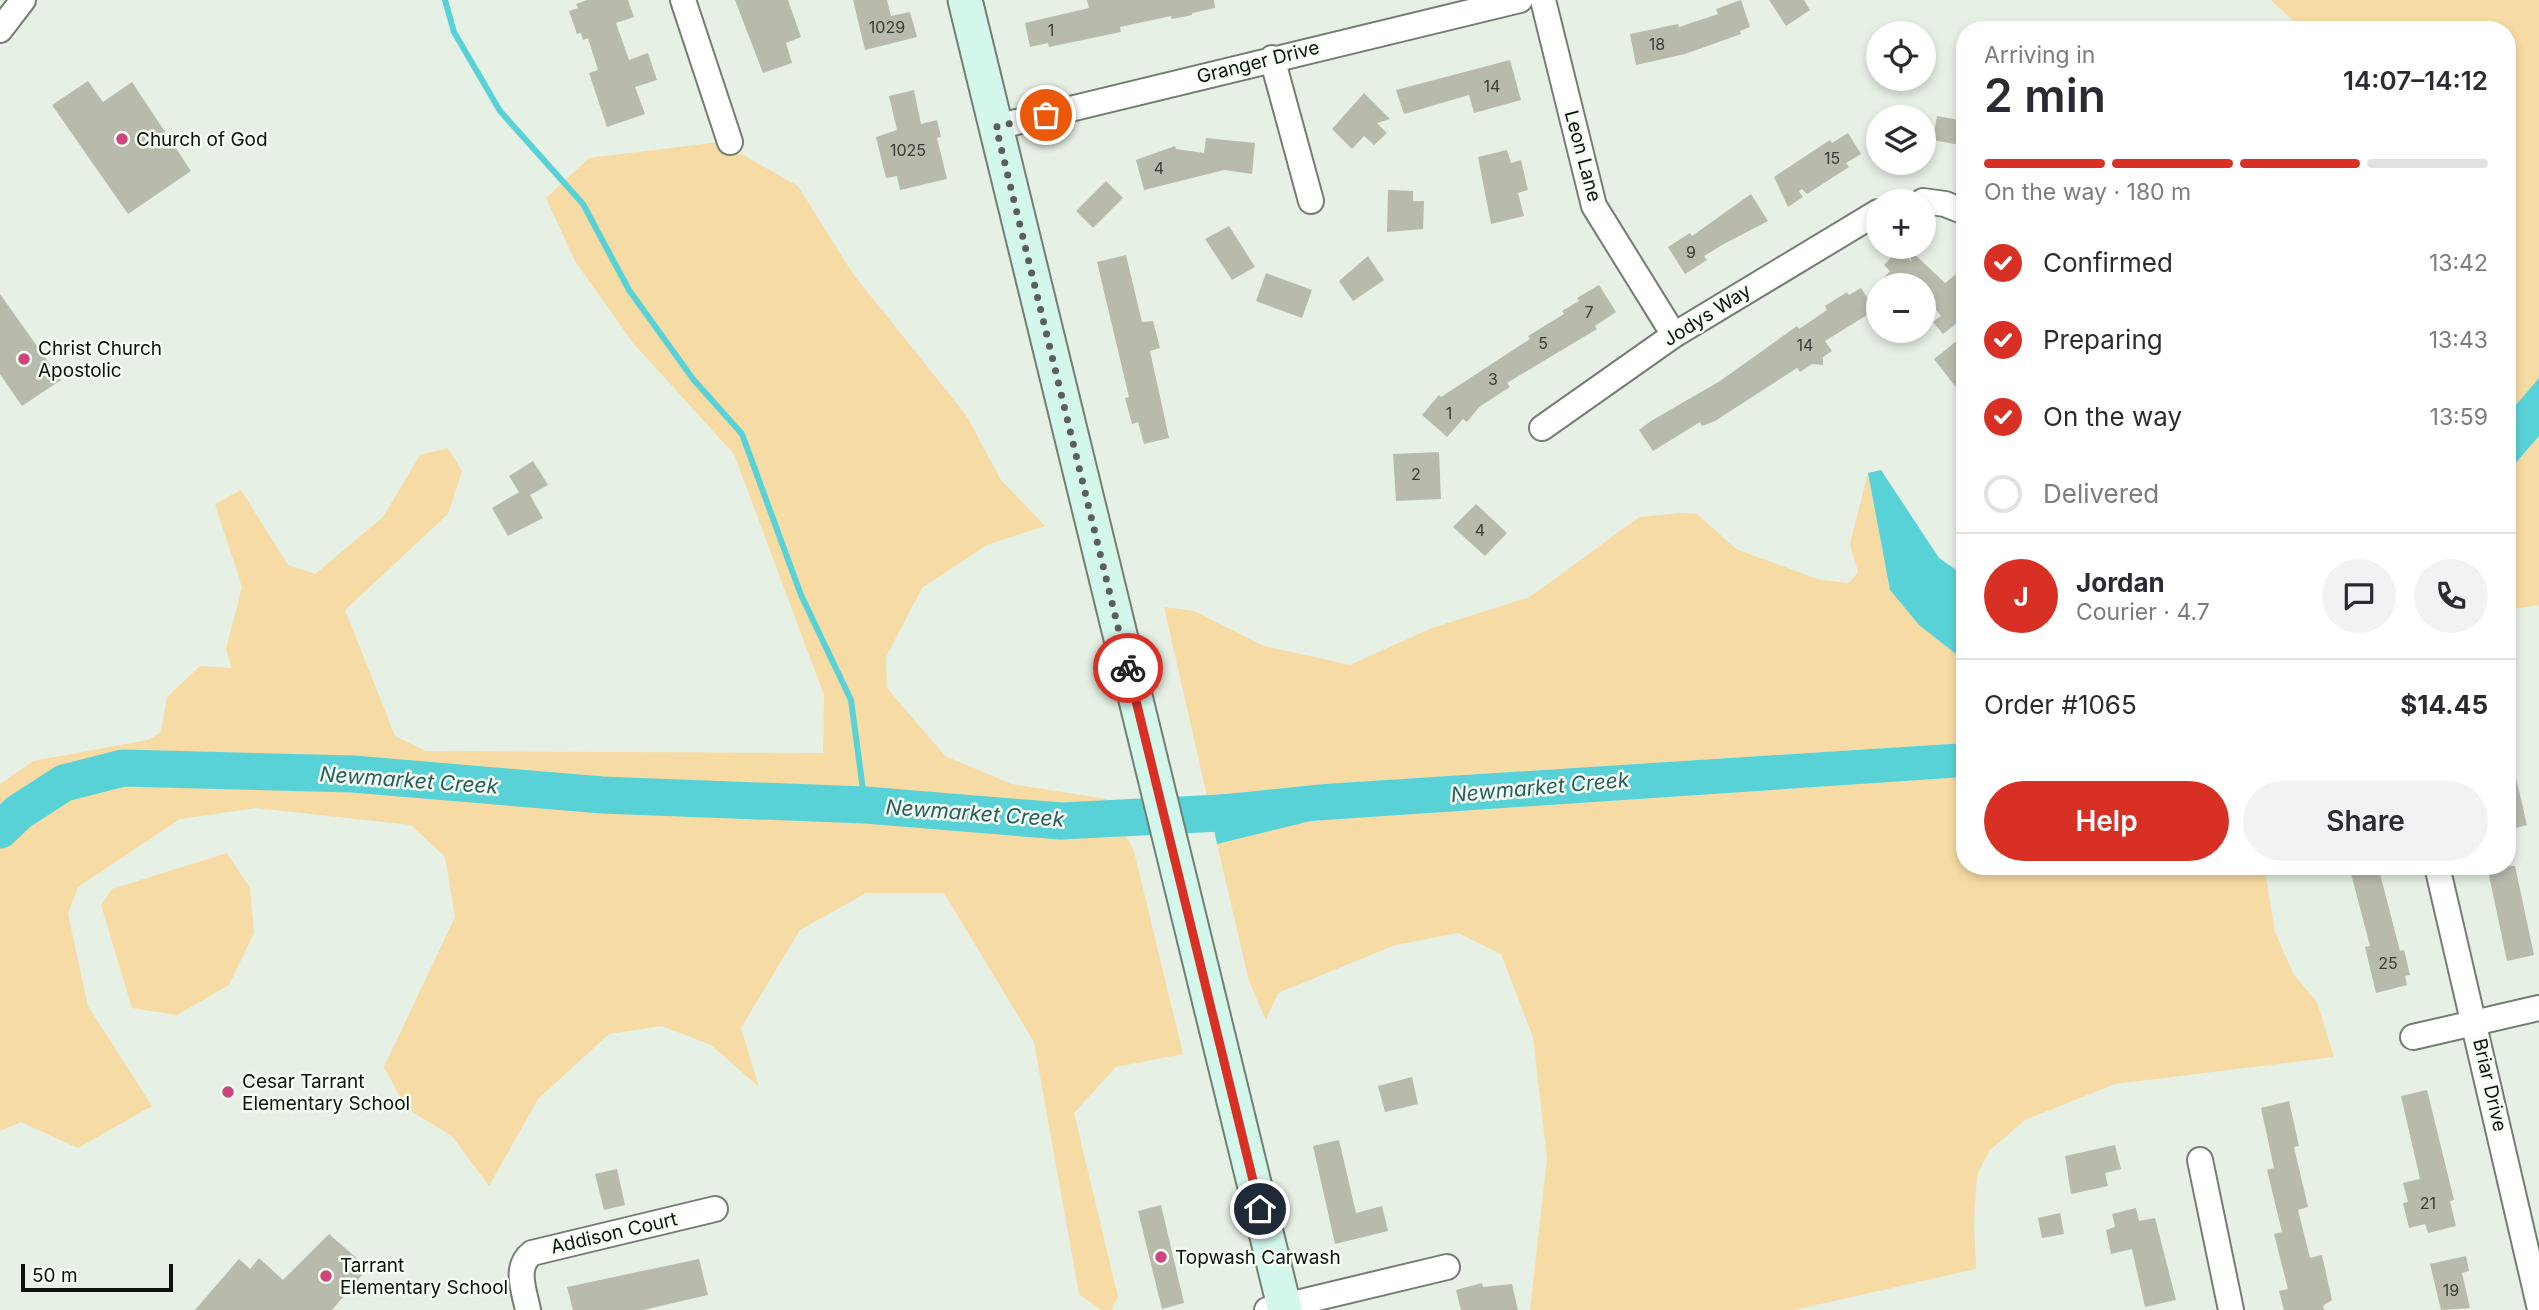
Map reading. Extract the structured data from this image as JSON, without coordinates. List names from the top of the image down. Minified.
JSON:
{"streets":{"street":["Granger Drive","Leon Lane","Jodys Way","Briar Drive","Addison Court"]},"crossings":[["Leon Lane","Jodys Way"]],"water":["Newmarket Creek"],"places":["Church of God","Christ Church Apostolic","Cesar Tarrant Elementary School","Topwash Carwash","Tarrant Elementary School"],"house_numbers":["1029","1","18","14","1025","15","4","9","7","5","14","3","1","2","4","25","21","19"],"scale_bar":"50 m","page":{"map_buttons":["+","−"],"heading":["2 min","Arriving in","14:07–14:12"],"panel":["Jordan","Courier · 4.7","Order #1065","$14.45"],"bar":"On the way · 180 m","list":[["Confirmed","13:42"],["Preparing","13:43"],["On the way","13:59"],"Delivered"],"round":"J","buttons":["Help","Share"],"scale":"50 m"}}
